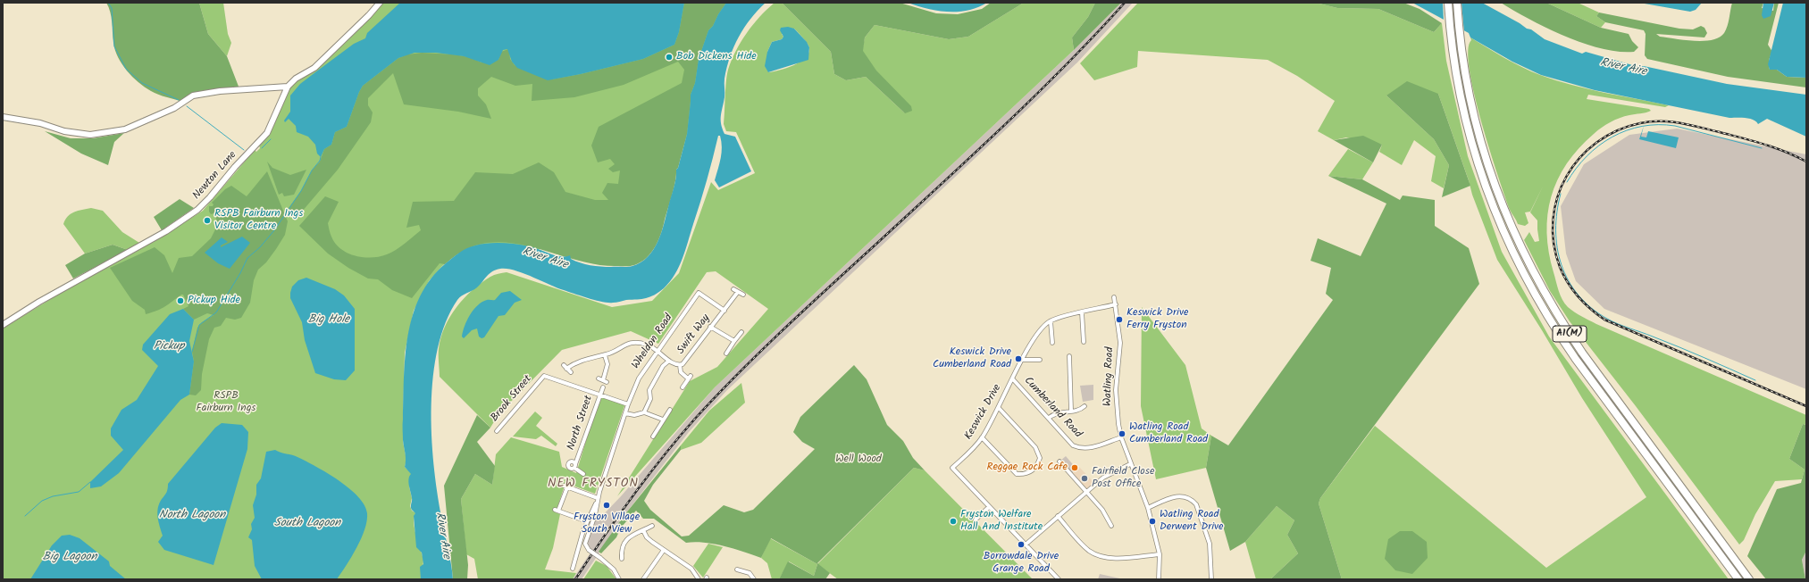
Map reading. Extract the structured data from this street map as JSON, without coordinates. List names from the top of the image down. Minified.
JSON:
{"streets":{"highway":["A1(M)"],"street":["Newton Lane","Swift Way","Wheldon Road","Watling Road","Brook Street","Cumberland Road","Keswick Drive","North Street"]},"crossings":[["Swift Way","Wheldon Road"],["Watling Road","Cumberland Road"],["Watling Road","Keswick Drive"],["Brook Street","North Street"],["Cumberland Road","Keswick Drive"]],"districts":["NEW FRYSTON"],"water":["River Aire","Big Hole","Pickup","North Lagoon","South Lagoon","Big Lagoon"],"parks":["RSPB Fairburn Ings","Well Wood"],"places":["Bob Dickens Hide","RSPB Fairburn Ings Visitor Centre","Pickup Hide","Keswick Drive Ferry Fryston","Keswick Drive Cumberland Road","Watling Road Cumberland Road","Reggae Rock Cafe","Fairfield Close Post Office","Fryston Village South View","Fryston Welfare Hall And Institute","Watling Road Derwent Drive","Borrowdale Drive Grange Road"]}
